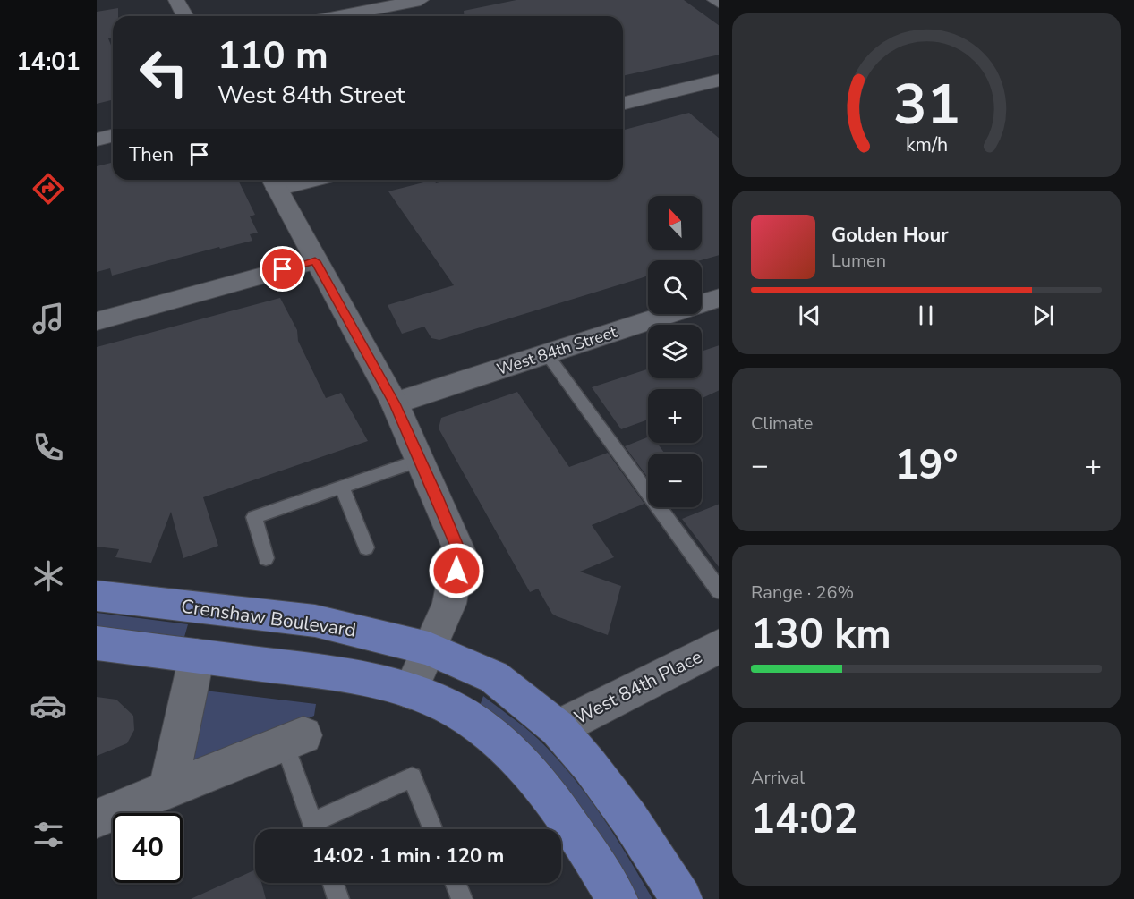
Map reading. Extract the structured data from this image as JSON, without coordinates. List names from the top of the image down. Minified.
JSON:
{"streets":{"main road":["Crenshaw Boulevard"],"street":["West 84th Street","West 84th Place"]},"crossings":[["Crenshaw Boulevard","West 84th Place"]],"north":"top left","page":{"tabs":"14:01","turn":["110 m","West 84th Street"],"then":"Then","map_buttons":["+","−"],"song":["Golden Hour","Lumen"],"tile":["Climate",["Range · 26%","130 km"],["Arrival","14:02"]],"heat":["−","19°","+"],"limit":"40","trip":"14:02 · 1 min · 120 m","gauge":["31","km/h"]}}
